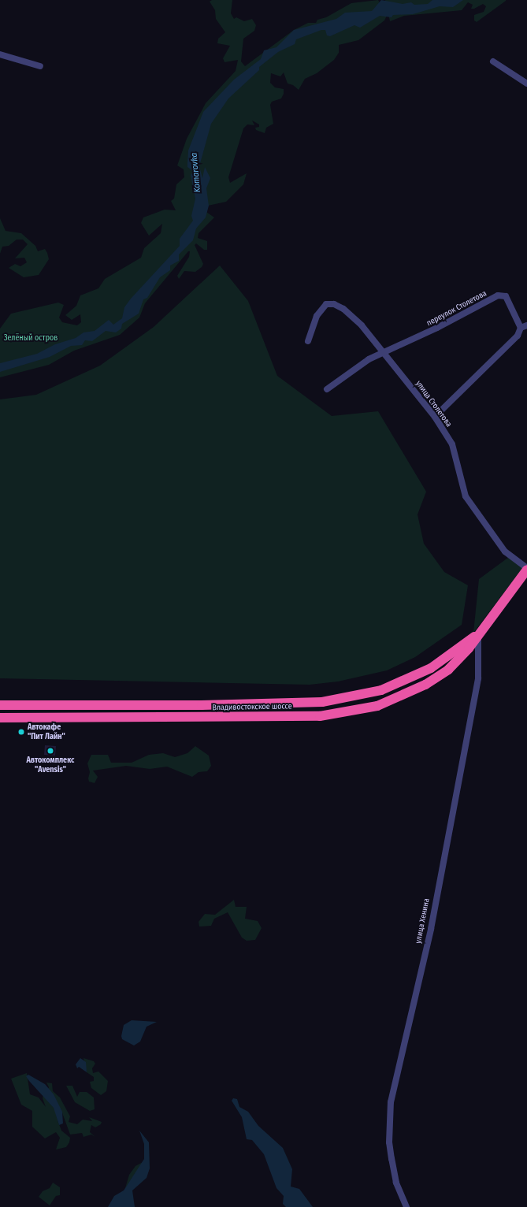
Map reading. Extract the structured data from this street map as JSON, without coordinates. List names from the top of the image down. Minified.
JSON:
{"streets":{"highway":["Владивостокское шоссе"],"street":["переулок Столетова","улица Столетова","улица Хенина"]},"crossings":[["переулок Столетова","улица Столетова"],["улица Столетова","Владивостокское шоссе"],["Владивостокское шоссе","улица Хенина"]],"water":["Komarovka"],"parks":["Зелёный остров"],"places":["Автокафе \"Пит Лайн\"","Автокомплекс \"Avensis\""]}
